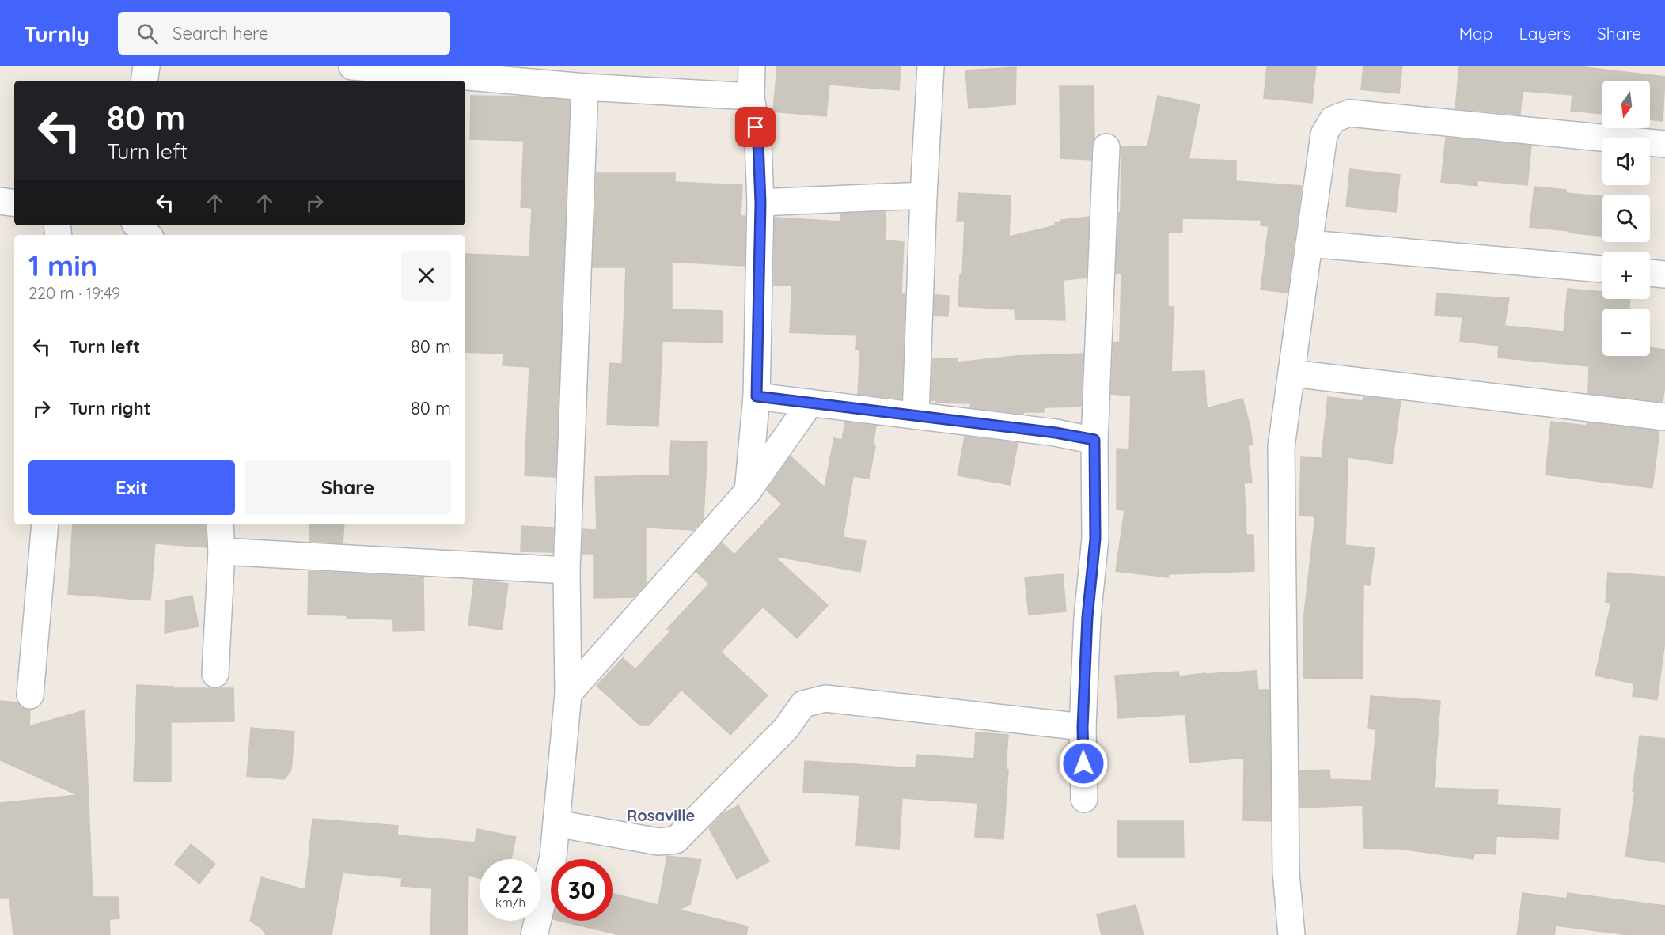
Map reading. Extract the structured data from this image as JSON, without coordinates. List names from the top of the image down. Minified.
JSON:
{"districts":["Rosaville"],"north":"bottom","page":{"header":"Turnly","search":"Search here","nav":["Map","Layers","Share"],"map_buttons":["+","−"],"turn":["80 m","Turn left"],"heading":["1 min","220 m · 19:49"],"list":[{"name":"Turn left","value":"80 m"},{"name":"Turn right","value":"80 m"}],"buttons":["Exit","Share"],"speed":"22 km/h","limit":"30"}}
